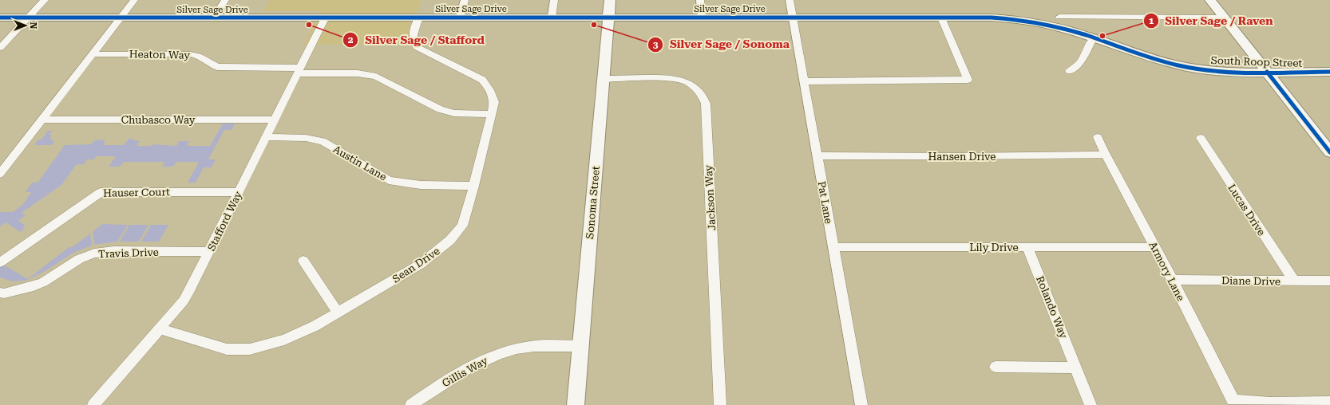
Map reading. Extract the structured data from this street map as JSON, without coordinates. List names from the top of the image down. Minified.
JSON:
{"streets":{"street":["Silver Sage Drive","Heaton Way","South Roop Street","Chubasco Way","Hansen Drive","Austin Lane","Hauser Court","Jackson Way","Sonoma Street","Pat Lane","Lucas Drive","Stafford Way","Lily Drive","Travis Drive","Sean Drive","Armory Lane","Diane Drive","Rolando Way","Gillis Way"]},"crossings":[["Silver Sage Drive","South Roop Street"],["Silver Sage Drive","Sonoma Street"],["Silver Sage Drive","Pat Lane"],["Silver Sage Drive","Stafford Way"],["Silver Sage Drive","Sean Drive"],["Heaton Way","Stafford Way"],["Heaton Way","Sean Drive"],["Chubasco Way","Stafford Way"],["Hansen Drive","Pat Lane"],["Hansen Drive","Armory Lane"],["Austin Lane","Stafford Way"],["Austin Lane","Sean Drive"],["Hauser Court","Stafford Way"],["Jackson Way","Sonoma Street"],["Sonoma Street","Gillis Way"],["Pat Lane","Lily Drive"],["Lucas Drive","Diane Drive"],["Stafford Way","Travis Drive"],["Stafford Way","Sean Drive"],["Lily Drive","Armory Lane"],["Lily Drive","Rolando Way"],["Armory Lane","Diane Drive"]],"places":["Silver Sage / Stafford","Silver Sage / Sonoma","Silver Sage / Raven"],"north":"right"}
